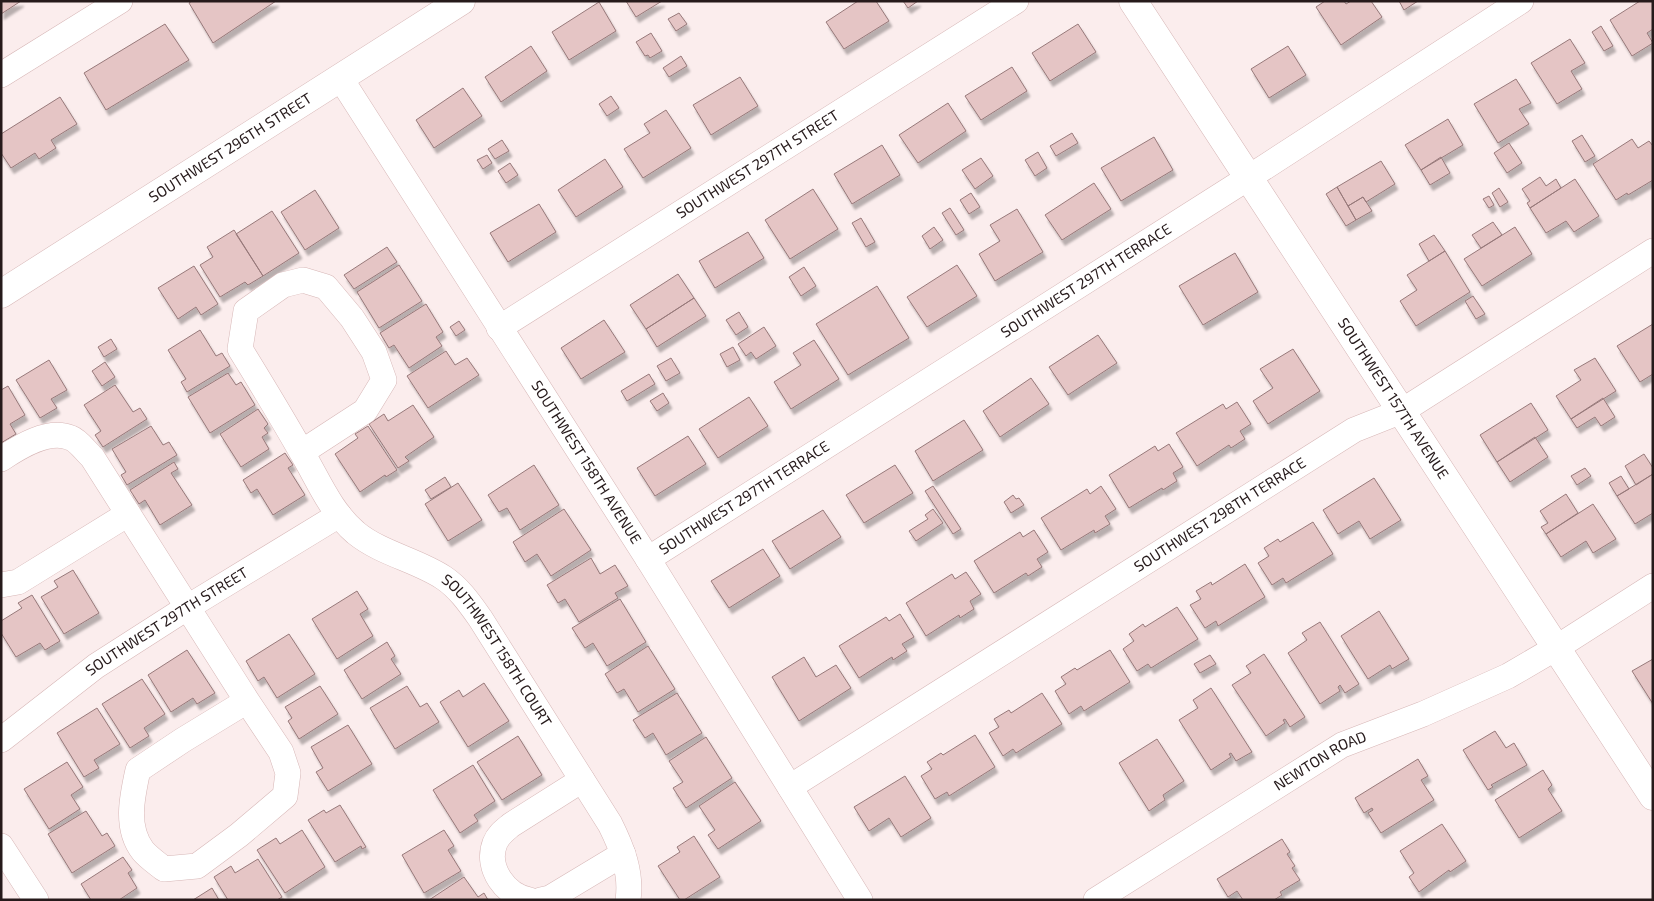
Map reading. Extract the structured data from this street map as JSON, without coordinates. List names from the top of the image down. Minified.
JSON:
{"streets":{"street":["SOUTHWEST 296TH STREET","SOUTHWEST 297TH STREET","SOUTHWEST 297TH TERRACE","SOUTHWEST 157TH AVENUE","SOUTHWEST 158TH AVENUE","SOUTHWEST 298TH TERRACE","SOUTHWEST 158TH COURT","NEWTON ROAD"]},"crossings":[["SOUTHWEST 296TH STREET","SOUTHWEST 158TH AVENUE"],["SOUTHWEST 297TH STREET","SOUTHWEST 158TH AVENUE"],["SOUTHWEST 297TH STREET","SOUTHWEST 158TH COURT"],["SOUTHWEST 297TH TERRACE","SOUTHWEST 157TH AVENUE"],["SOUTHWEST 297TH TERRACE","SOUTHWEST 158TH AVENUE"],["SOUTHWEST 157TH AVENUE","SOUTHWEST 298TH TERRACE"],["SOUTHWEST 157TH AVENUE","NEWTON ROAD"],["SOUTHWEST 158TH AVENUE","SOUTHWEST 298TH TERRACE"]]}
